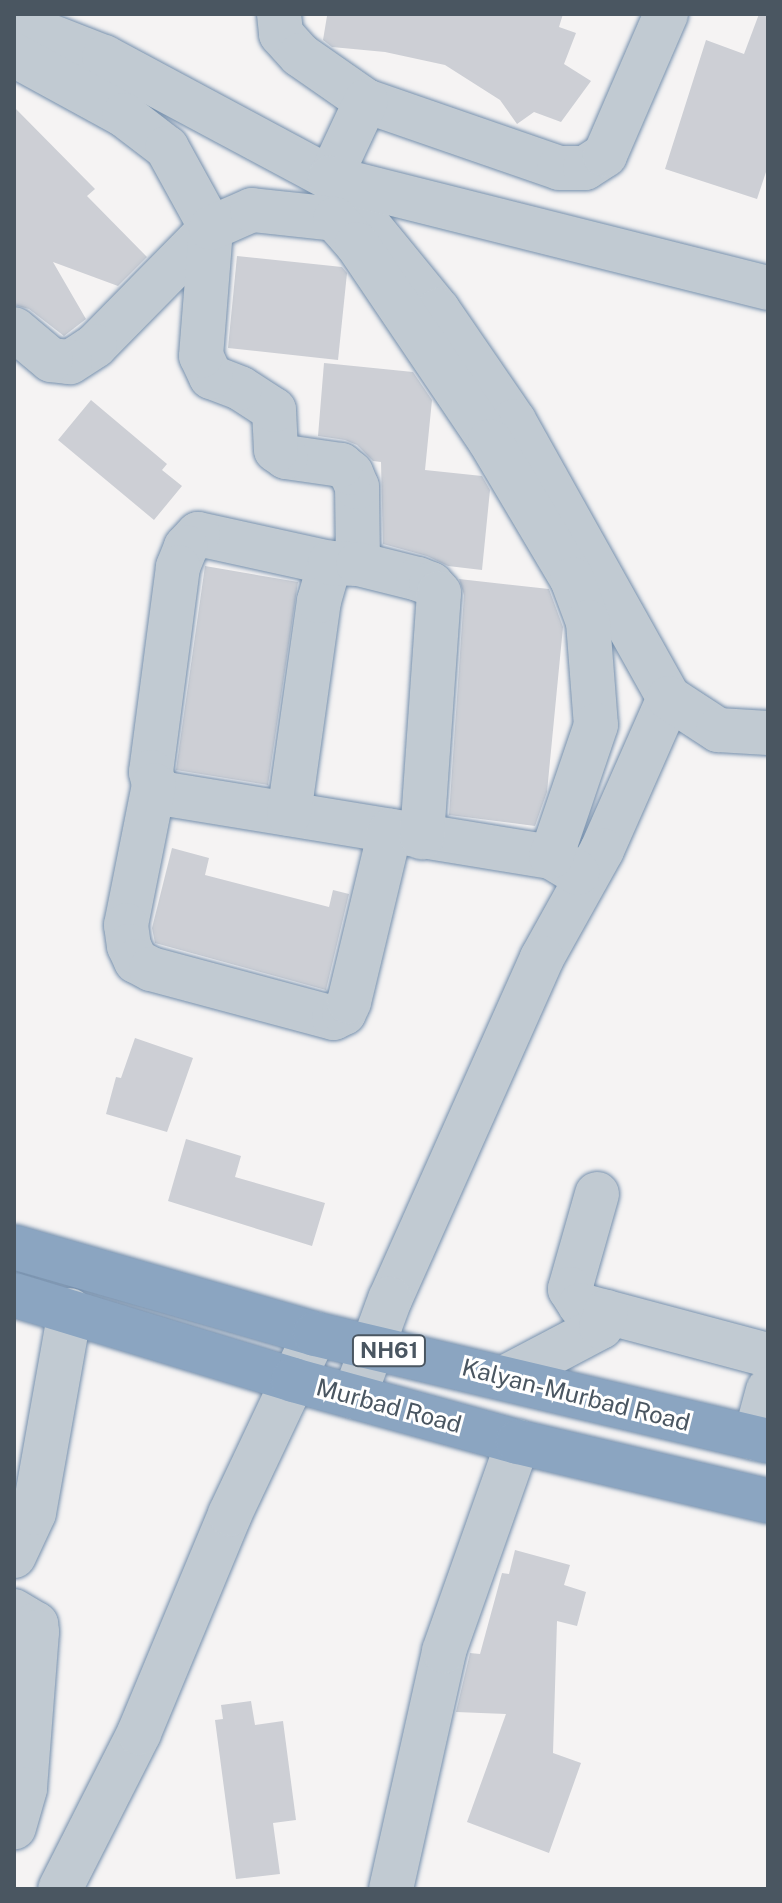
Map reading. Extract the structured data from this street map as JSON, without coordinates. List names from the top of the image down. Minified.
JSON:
{"streets":{"highway":["NH61","Kalyan-Murbad Road","Murbad Road"]}}
